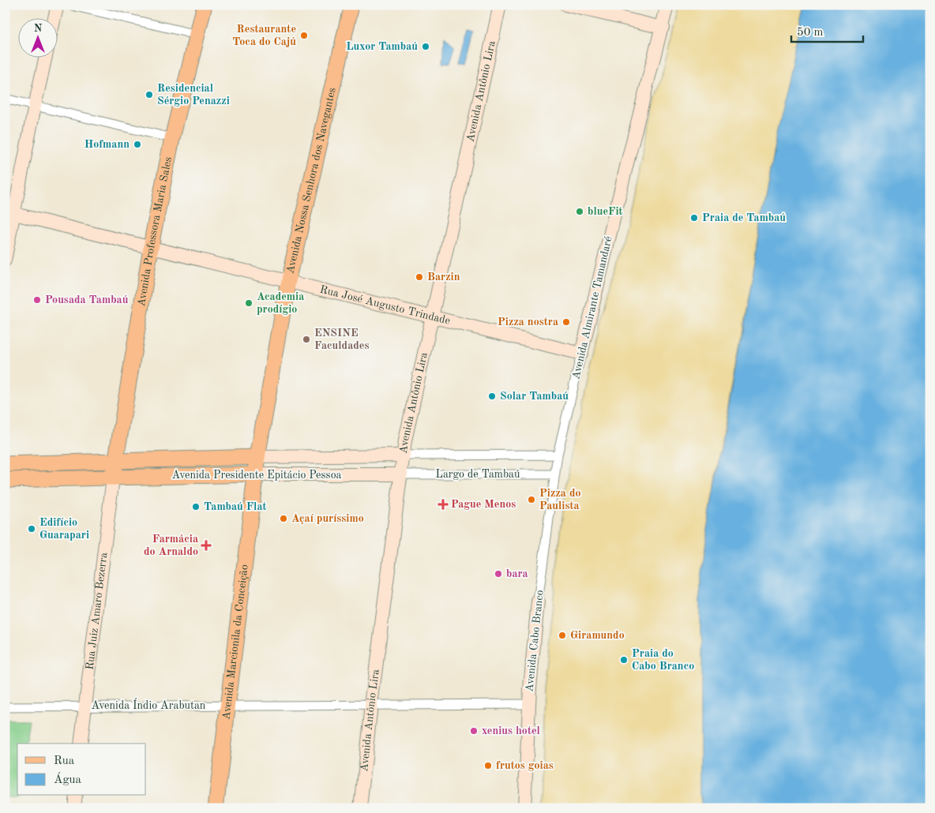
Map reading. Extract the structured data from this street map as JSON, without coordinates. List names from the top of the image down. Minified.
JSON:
{"streets":{"main road":["Avenida Antônio Lira","Avenida Nossa Senhora dos Navegantes","Avenida Professora Maria Sales","Rua José Augusto Trindade","Avenida Almirante Tamandaré","Avenida Presidente Epitácio Pessoa","Rua Juiz Amaro Bezerra","Avenida Cabo Branco","Avenida Marcionila da Conceição"],"street":["Largo de Tambaú","Avenida Índio Arabutan"]},"crossings":[["Avenida Antônio Lira","Rua José Augusto Trindade"],["Avenida Antônio Lira","Largo de Tambaú"],["Avenida Antônio Lira","Avenida Presidente Epitácio Pessoa"],["Avenida Antônio Lira","Avenida Índio Arabutan"],["Avenida Nossa Senhora dos Navegantes","Rua José Augusto Trindade"],["Avenida Nossa Senhora dos Navegantes","Avenida Presidente Epitácio Pessoa"],["Avenida Nossa Senhora dos Navegantes","Avenida Marcionila da Conceição"],["Avenida Professora Maria Sales","Rua José Augusto Trindade"],["Avenida Professora Maria Sales","Avenida Presidente Epitácio Pessoa"],["Rua José Augusto Trindade","Avenida Almirante Tamandaré"],["Avenida Almirante Tamandaré","Largo de Tambaú"],["Avenida Almirante Tamandaré","Avenida Cabo Branco"],["Largo de Tambaú","Avenida Presidente Epitácio Pessoa"],["Largo de Tambaú","Avenida Cabo Branco"],["Avenida Presidente Epitácio Pessoa","Rua Juiz Amaro Bezerra"],["Avenida Presidente Epitácio Pessoa","Avenida Marcionila da Conceição"],["Rua Juiz Amaro Bezerra","Avenida Índio Arabutan"],["Avenida Cabo Branco","Avenida Índio Arabutan"],["Avenida Marcionila da Conceição","Avenida Índio Arabutan"]],"places":{"other":["Restaurante Toca do Cajú","Luxor Tambaú","Residencial Sérgio Penazzi","Hofmann","blueFit","Praia de Tambaú","Barzin","Pousada Tambaú","Academia prodígio","Pizza nostra","ENSINE Faculdades","Solar Tambaú","Pizza do Paulista","Tambaú Flat","Açaí puríssimo","Edifício Guarapari","bara","Giramundo","Praia do Cabo Branco","xenius hotel","frutos goias"],"health":["Pague Menos","Farmácia do Arnaldo"]},"legend":["Rua","Água"],"scale_bar":"50 m","north":"top"}
